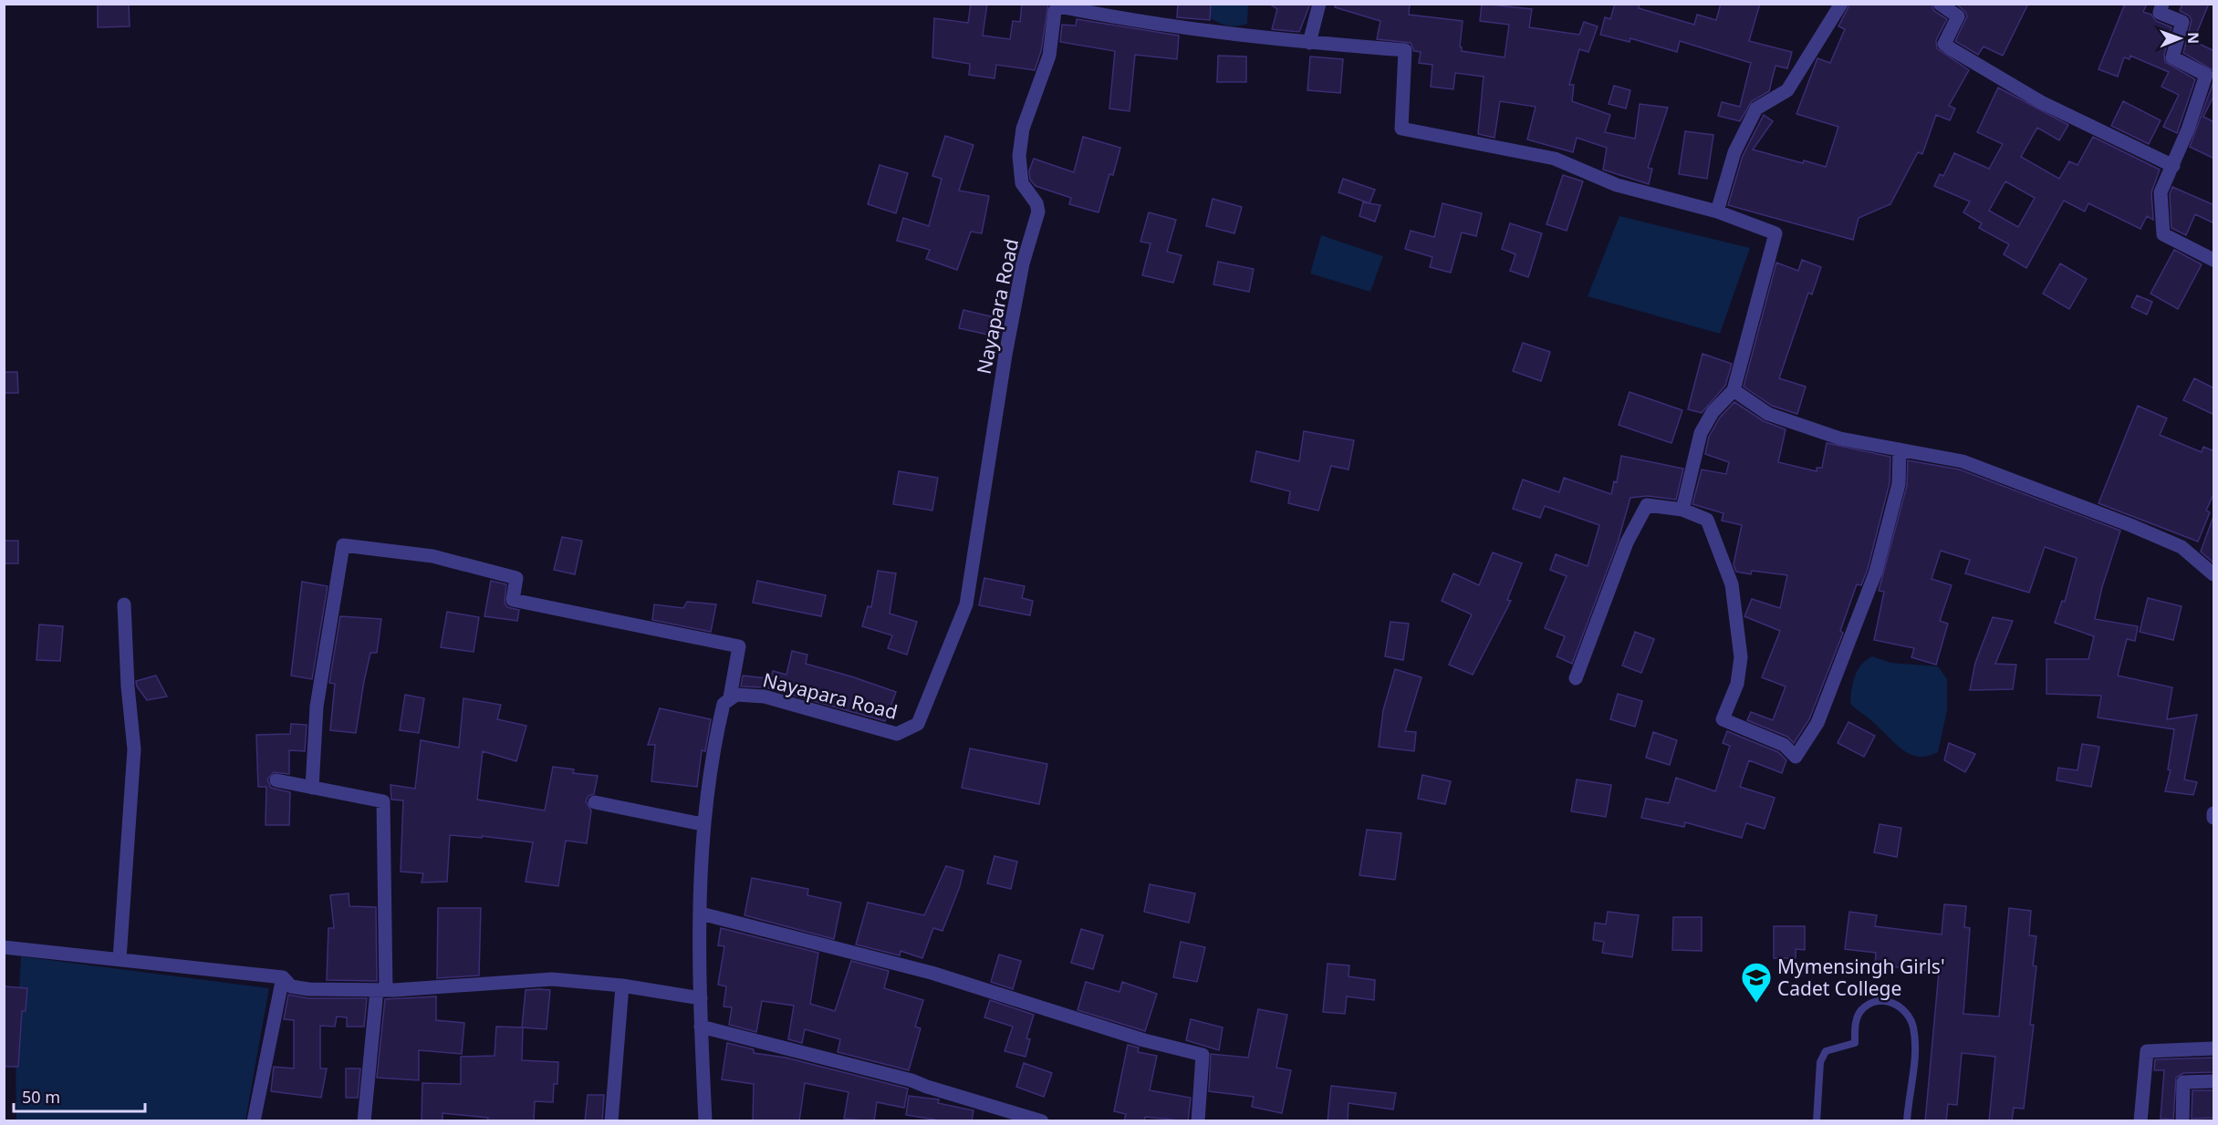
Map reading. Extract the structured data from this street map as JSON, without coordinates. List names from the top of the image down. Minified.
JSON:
{"streets":{"street":["Nayapara Road"]},"places":{"school or university":["Mymensingh Girls' Cadet College"]},"scale_bar":"50 m","north":"right"}
